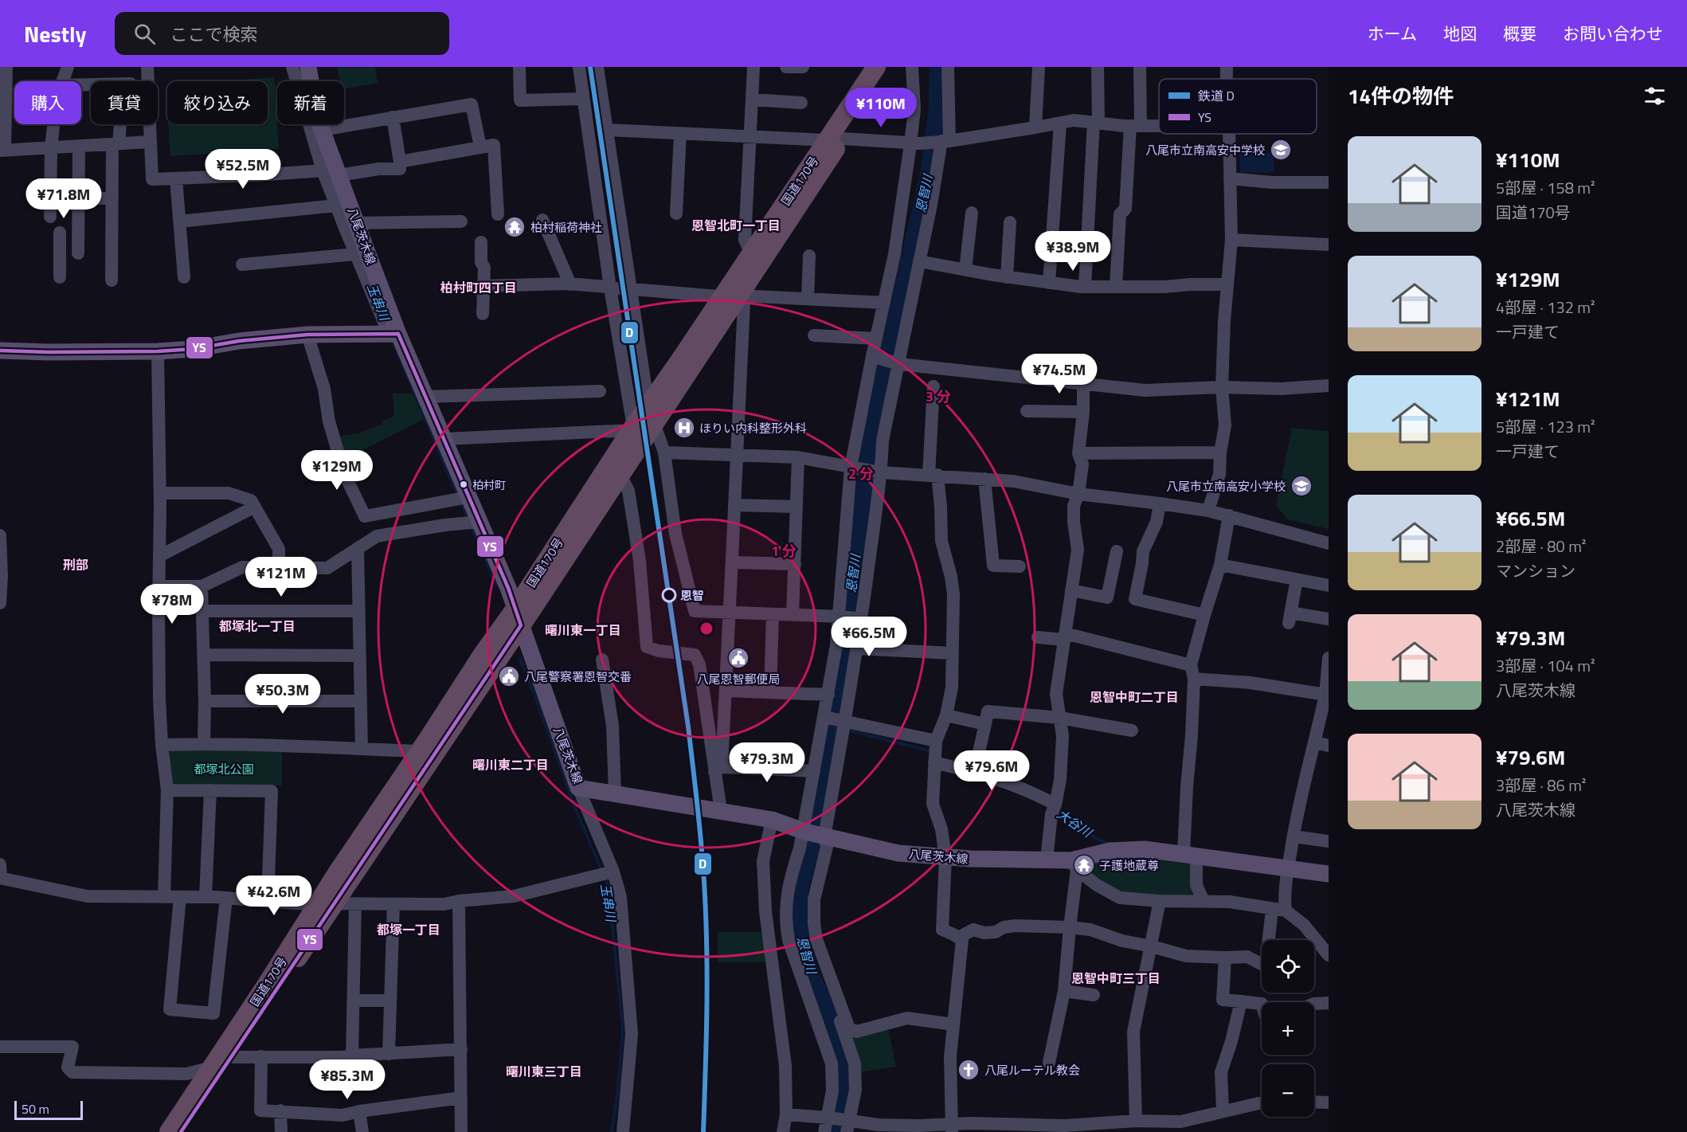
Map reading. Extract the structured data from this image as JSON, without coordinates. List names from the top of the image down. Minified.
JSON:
{"streets":{"highway":["国道170号"],"main road":["八尾茨木線"]},"crossings":[["国道170号","八尾茨木線"]],"districts":["恩智北町一丁目","柏村町四丁目","刑部","都塚北一丁目","曙川東一丁目","恩智中町二丁目","曙川東二丁目","都塚一丁目","恩智中町三丁目","曙川東三丁目"],"water":["恩智川","玉串川","大谷川"],"parks":["都塚北公園"],"places":{"school or university":["八尾市立南高安中学校","八尾市立南高安小学校"],"temple":["柏村稲荷神社","子護地蔵尊"],"hospital":["ほりい内科整形外科"],"other":["柏村町","恩智"],"public building":["八尾恩智郵便局","八尾警察署恩智交番"],"church":["八尾ルーテル教会"]},"lines":["rail line D","transit line YS"],"legend":["鉄道 D","YS"],"scale_bar":"50 m","page":{"header":"Nestly","search":"ここで検索","nav":["ホーム","地図","概要","お問い合わせ"],"heading":"14件の物件","chip":["購入","賃貸","絞り込み","新着"],"price":["¥110M","¥52.5M","¥71.8M","¥38.9M","¥74.5M","¥129M","¥121M","¥78M","¥66.5M","¥50.3M","¥79.3M","¥79.6M","¥42.6M","¥85.3M"],"list":[{"name":"¥110M","note":"5部屋 · 158 m² · 国道170号"},{"name":"¥129M","note":"4部屋 · 132 m² · 一戸建て"},{"name":"¥121M","note":"5部屋 · 123 m² · 一戸建て"},{"name":"¥66.5M","note":"2部屋 · 80 m² · マンション"},{"name":"¥79.3M","note":"3部屋 · 104 m² · 八尾茨木線"},{"name":"¥79.6M","note":"3部屋 · 86 m² · 八尾茨木線"}],"map_buttons":["+","−"],"scale":"50 m"},"rings":["3 分","2 分","1 分"]}
